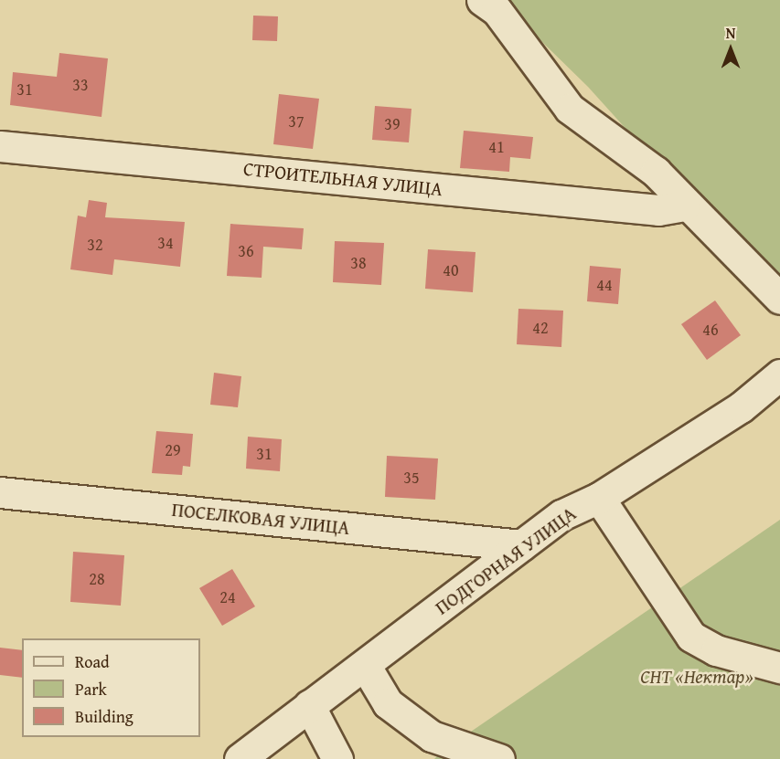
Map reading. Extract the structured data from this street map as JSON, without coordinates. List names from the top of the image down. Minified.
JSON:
{"streets":{"street":["СТРОИТЕЛЬНАЯ УЛИЦА","ПОСЕЛКОВАЯ УЛИЦА","ПОДГОРНАЯ УЛИЦА"]},"crossings":[["ПОСЕЛКОВАЯ УЛИЦА","ПОДГОРНАЯ УЛИЦА"]],"parks":["СНТ «Нектар»"],"house_numbers":["33","31","37","39","41","34","32","36","38","40","44","42","46","29","31","35","28","24"],"legend":["Road","Park","Building"],"north":"top"}
